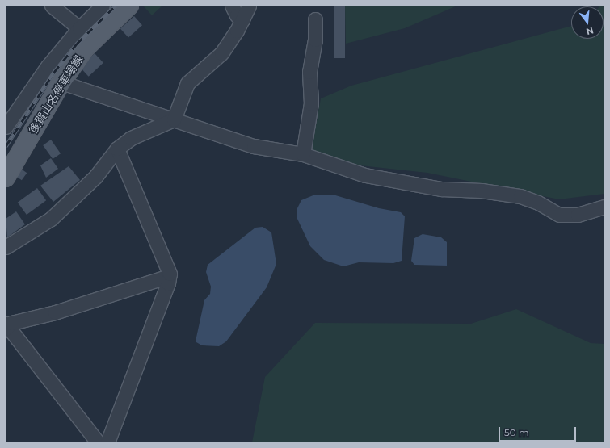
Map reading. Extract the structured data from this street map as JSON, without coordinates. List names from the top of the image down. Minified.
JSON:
{"streets":{"main road":["後賀山名停車場線"]},"scale_bar":"50 m","north":"bottom"}
